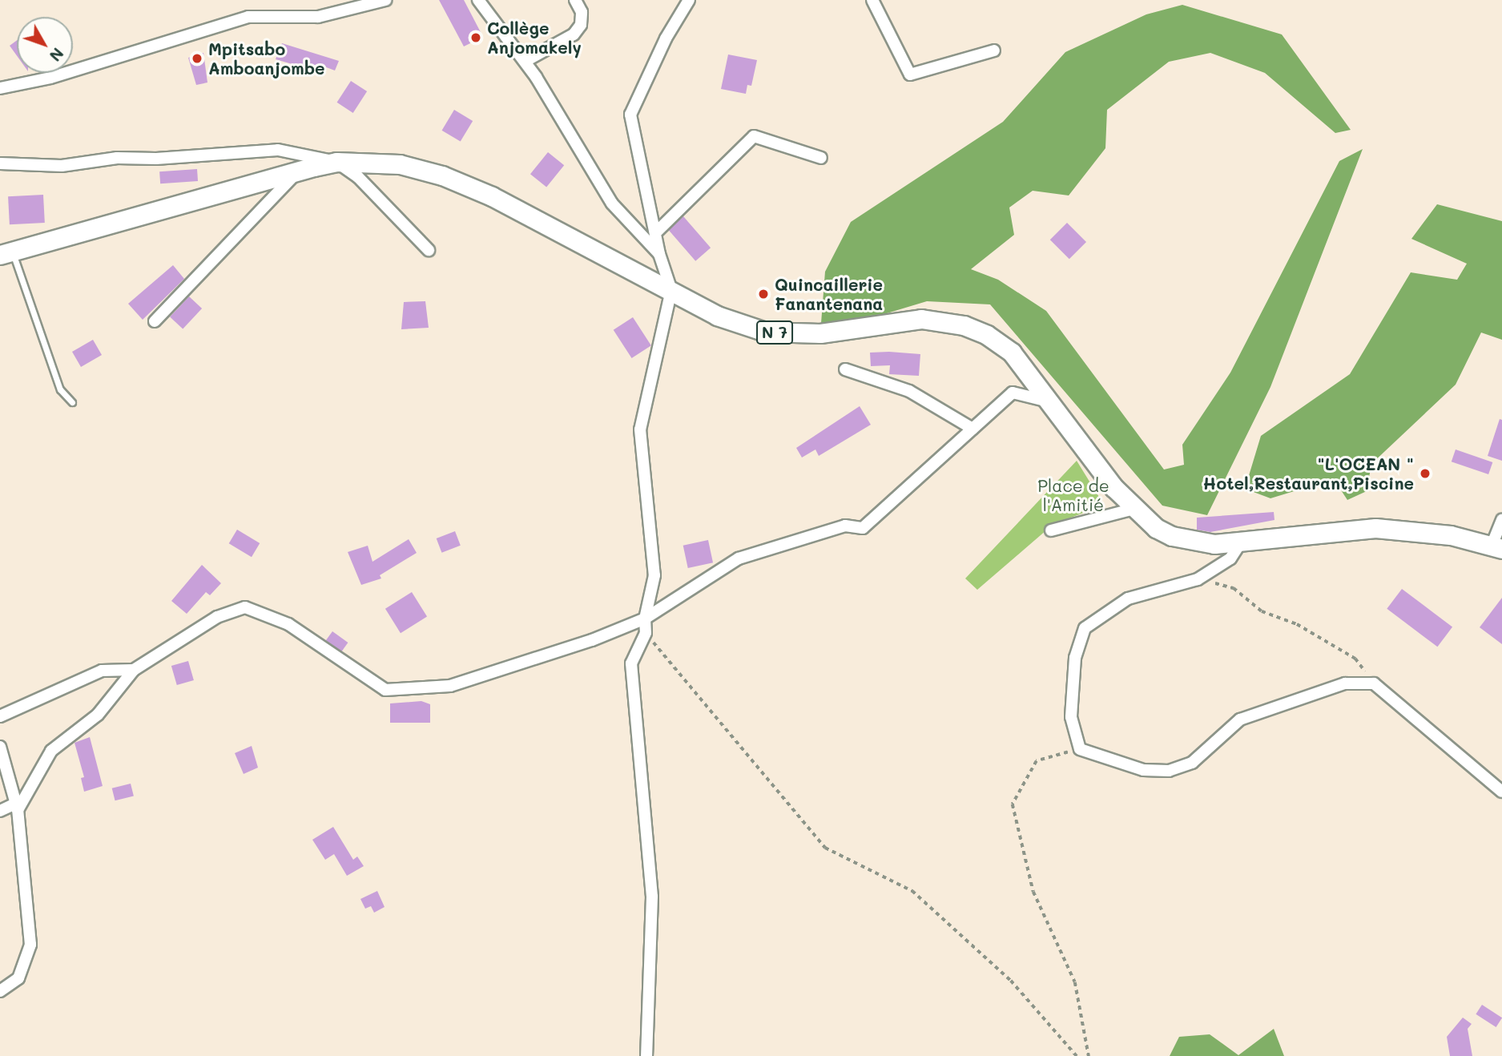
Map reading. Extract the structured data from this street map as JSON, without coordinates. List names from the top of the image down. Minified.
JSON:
{"streets":{"main road":["N 7"]},"parks":["Place de l'Amitié"],"places":["Collège Anjomakely","Mpitsabo Amboanjombe","Quincaillerie Fanantenana","\"L'OCEAN \" Hotel,Restaurant,Piscine"],"north":"bottom right"}
